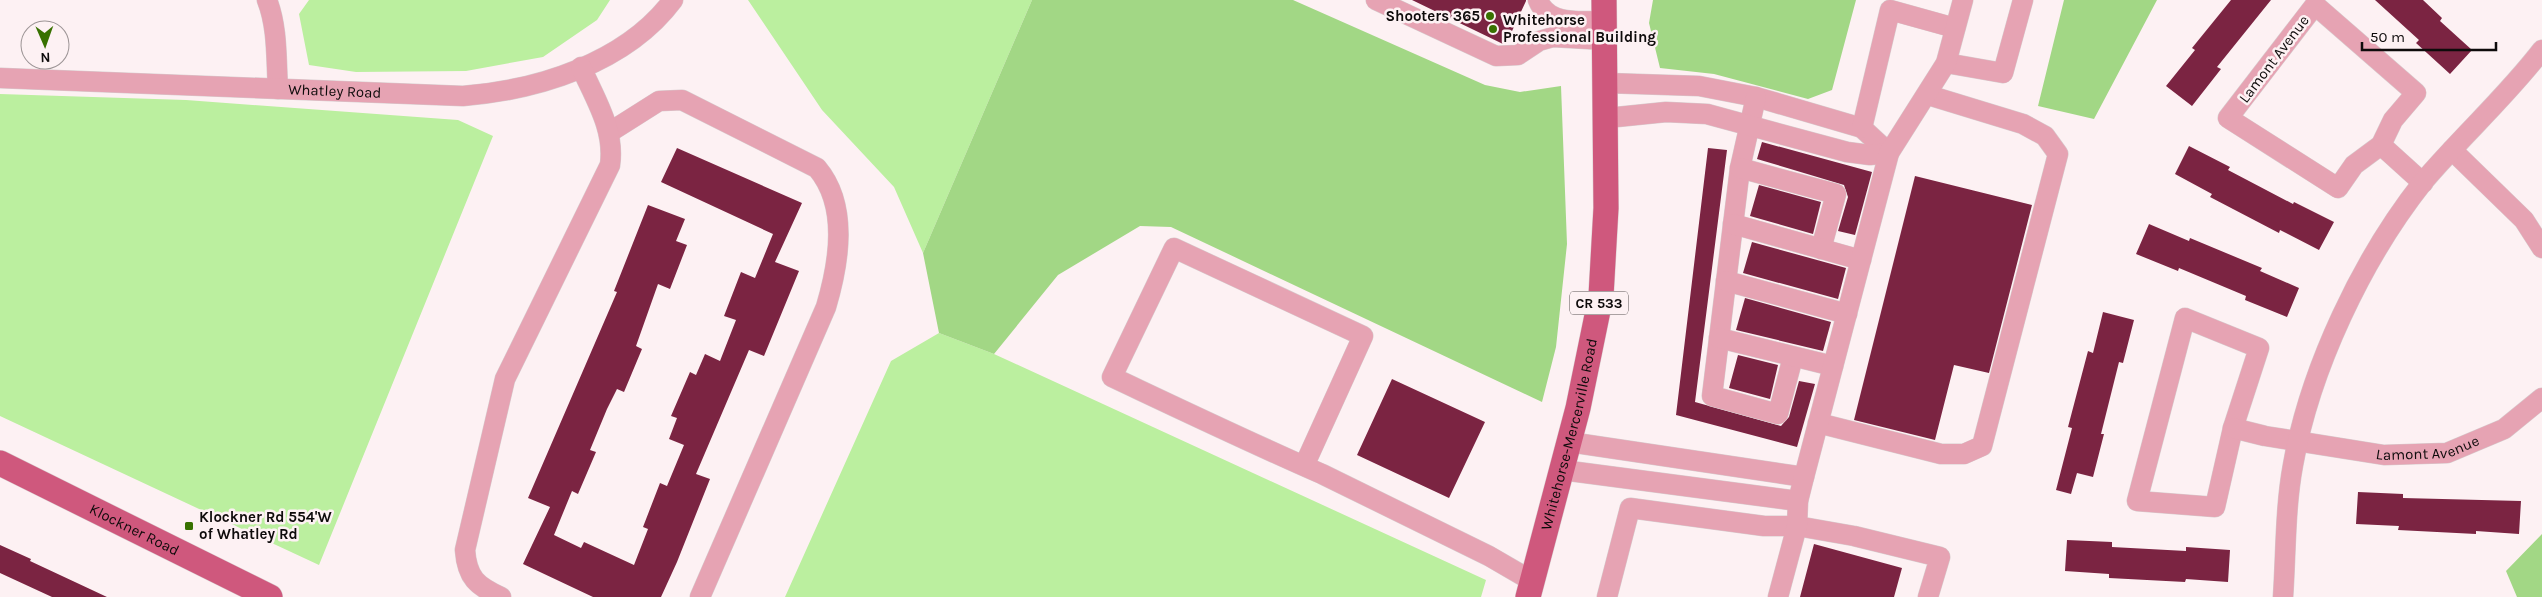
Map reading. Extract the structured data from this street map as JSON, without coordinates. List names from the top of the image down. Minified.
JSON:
{"streets":{"main road":["CR 533","Whitehorse-Mercerville Road","Klockner Road"],"street":["Lamont Avenue","Whatley Road"]},"places":{"other":["Shooters 365","Whitehorse Professional Building"],"transit":["Klockner Rd 554'W of Whatley Rd"]},"scale_bar":"50 m","north":"bottom"}
